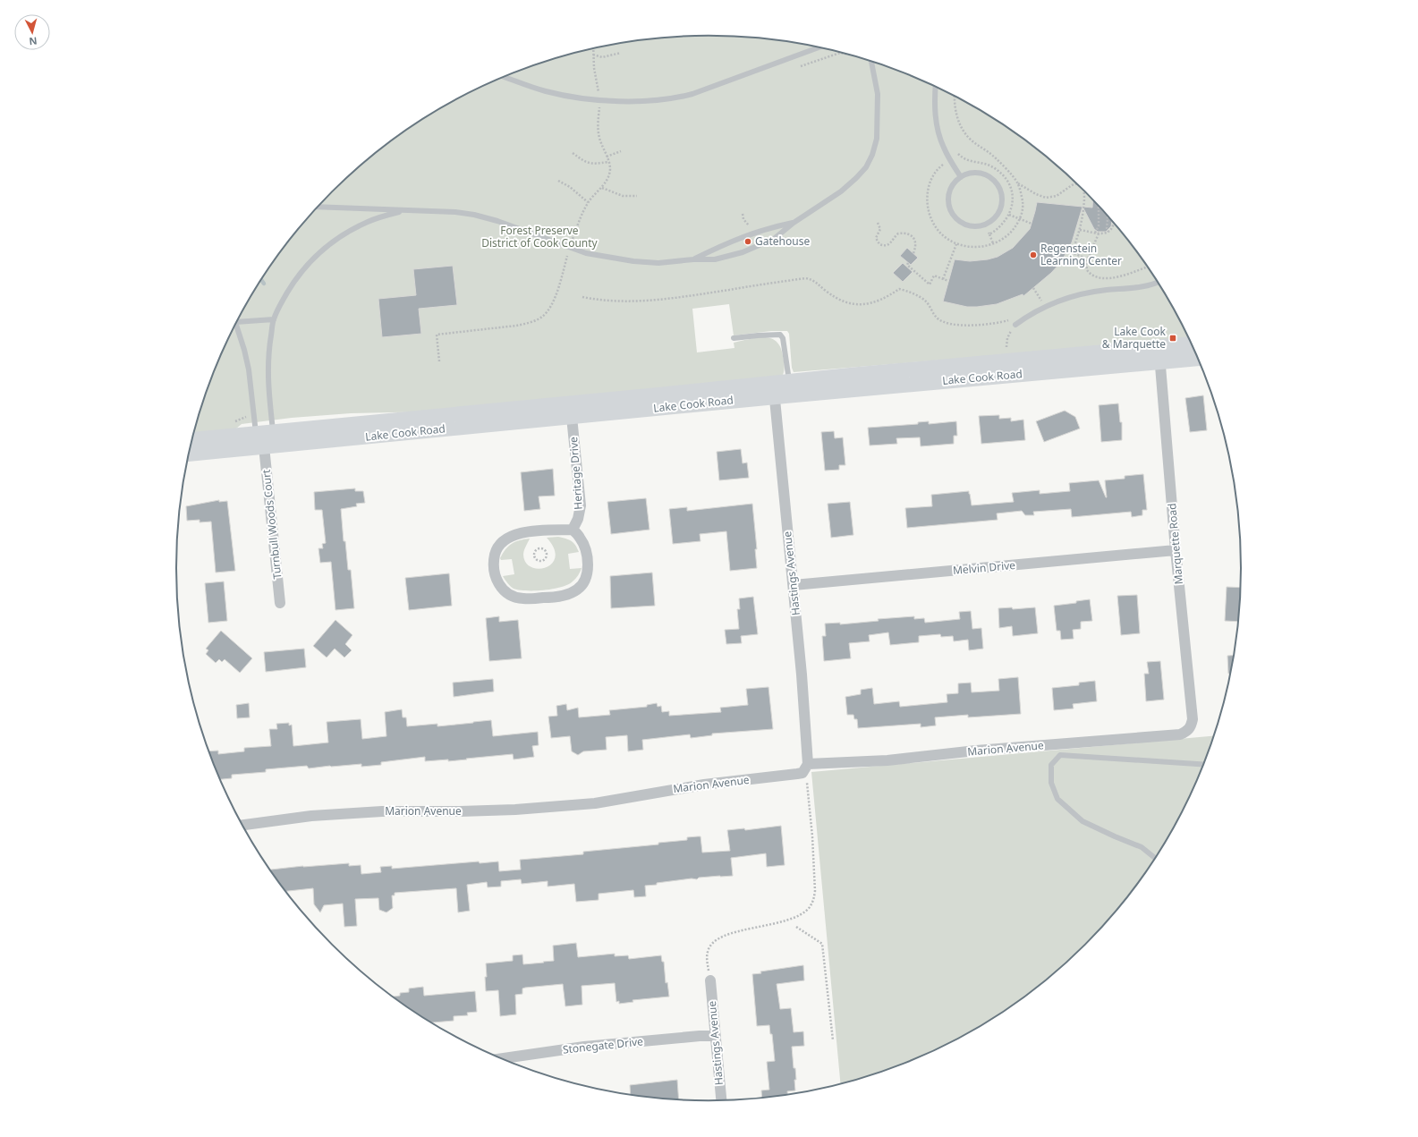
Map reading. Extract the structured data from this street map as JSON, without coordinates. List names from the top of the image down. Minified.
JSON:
{"streets":{"main road":["Lake Cook Road"],"street":["Heritage Drive","Turnbull Woods Court","Marquette Road","Melvin Drive","Hastings Avenue","Marion Avenue","Stonegate Drive"]},"crossings":[["Lake Cook Road","Heritage Drive"],["Lake Cook Road","Turnbull Woods Court"],["Lake Cook Road","Marquette Road"],["Lake Cook Road","Hastings Avenue"],["Marquette Road","Melvin Drive"],["Marquette Road","Marion Avenue"],["Melvin Drive","Hastings Avenue"],["Hastings Avenue","Marion Avenue"],["Hastings Avenue","Stonegate Drive"]],"parks":["Forest Preserve District of Cook County"],"places":{"other":["Gatehouse","Regenstein Learning Center"],"transit":["Lake Cook & Marquette"]},"north":"bottom"}
